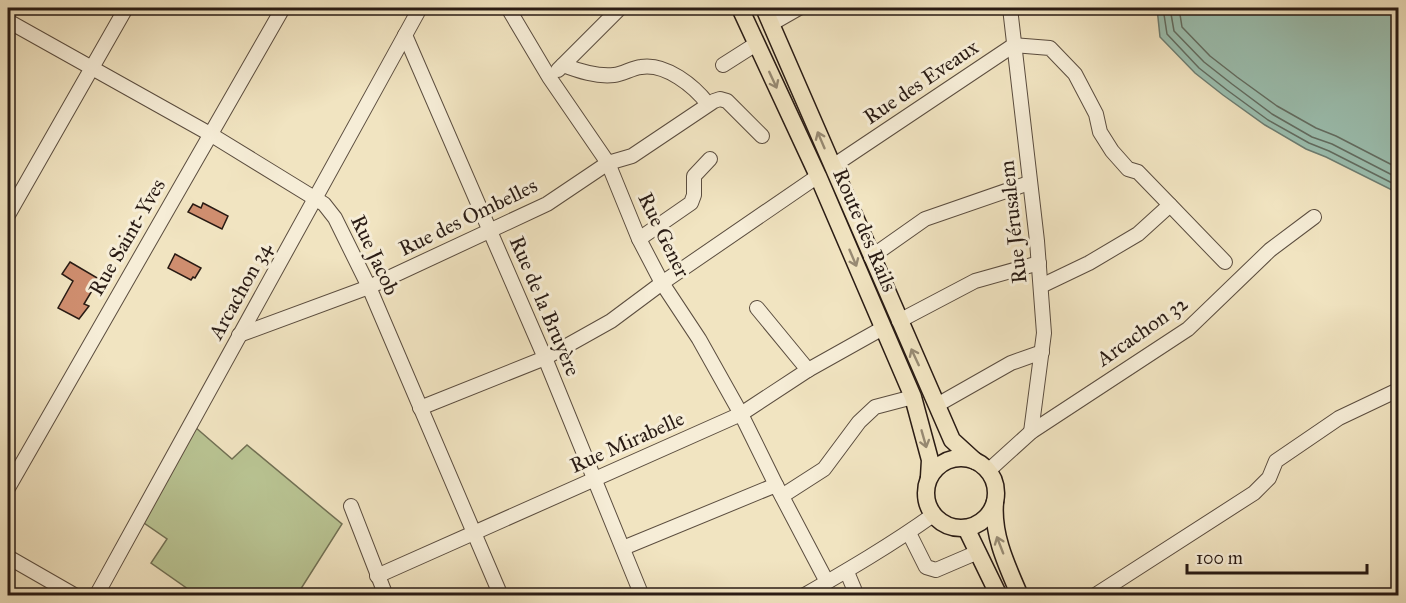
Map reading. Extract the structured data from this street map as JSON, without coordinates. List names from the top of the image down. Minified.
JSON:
{"streets":{"main road":["Route des Rails"],"street":["Rue des Eveaux","Rue des Ombelles","Rue Jérusalem","Rue Gener","Rue Saint-Yves","Rue Jacob","Arcachon 34","Rue de la Bruyère","Arcachon 32","Rue Mirabelle"]},"crossings":[["Rue des Eveaux","Rue Jérusalem"],["Rue des Eveaux","Route des Rails"],["Rue des Ombelles","Rue Gener"],["Rue des Ombelles","Rue Jacob"],["Rue des Ombelles","Arcachon 34"],["Rue des Ombelles","Rue de la Bruyère"],["Rue Jérusalem","Arcachon 32"],["Rue Jérusalem","Rue Mirabelle"],["Route des Rails","Arcachon 32"],["Route des Rails","Rue Mirabelle"],["Rue Gener","Rue Mirabelle"],["Rue Saint-Yves","Rue Jacob"],["Rue Jacob","Arcachon 34"],["Rue Jacob","Rue Mirabelle"],["Arcachon 34","Rue de la Bruyère"],["Rue de la Bruyère","Rue Mirabelle"]],"scale_bar":"100 m"}
